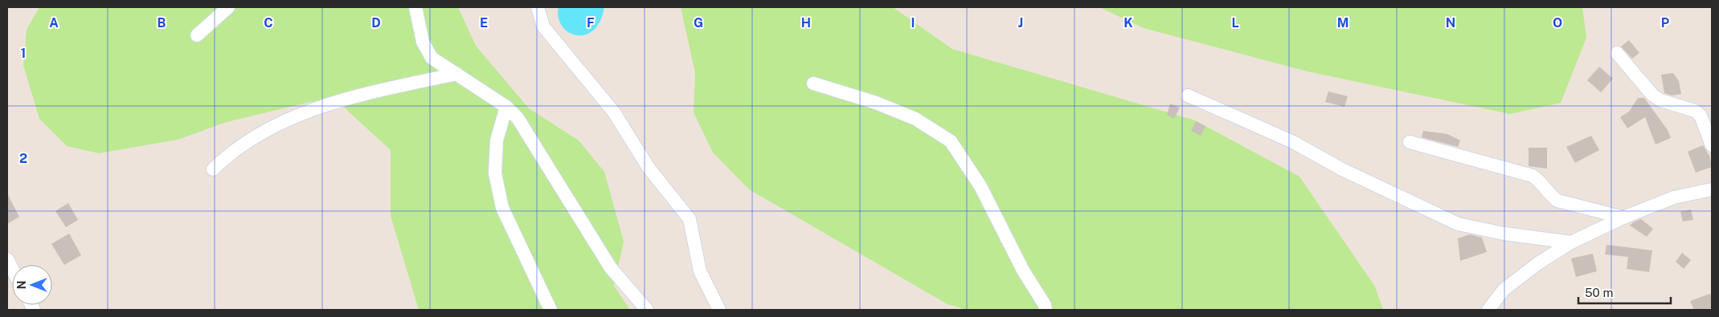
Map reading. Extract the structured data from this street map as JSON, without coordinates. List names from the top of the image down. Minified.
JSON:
{"scale_bar":"50 m","north":"left","grid":{"columns":["A","B","C","D","E","F","G","H","I","J","K","L","M","N","O","P"],"rows":["1","2"]}}
